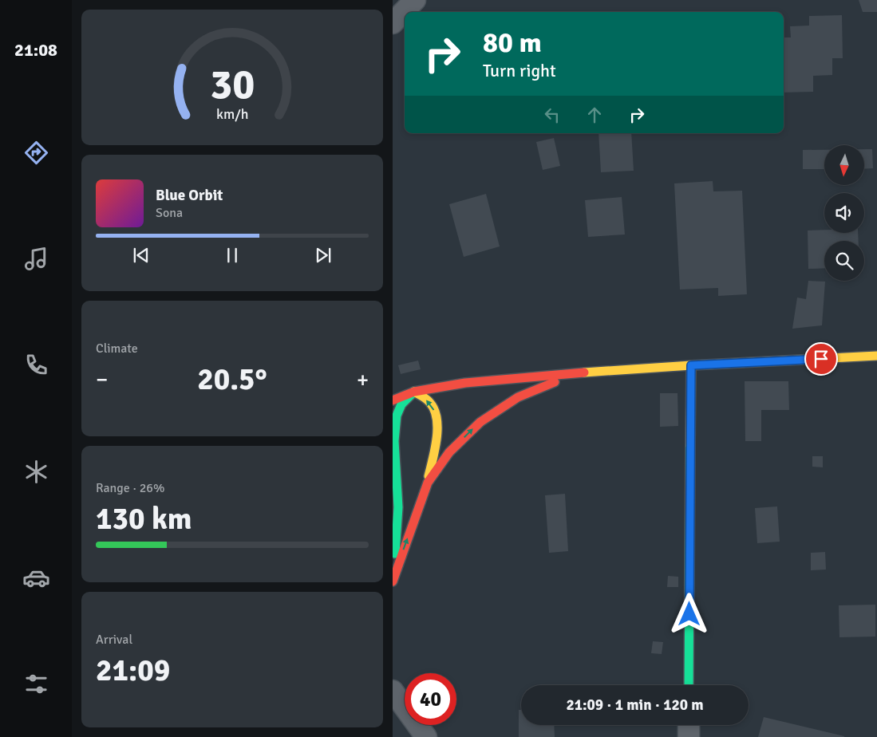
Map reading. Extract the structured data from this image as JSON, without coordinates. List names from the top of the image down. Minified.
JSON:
{"north":"bottom","page":{"tabs":"21:08","turn":["80 m","Turn right"],"song":["Blue Orbit","Sona"],"tile":["Climate",["Range · 26%","130 km"],["Arrival","21:09"]],"heat":["−","20.5°","+"],"limit":"40","trip":"21:09 · 1 min · 120 m","gauge":["30","km/h"]}}
